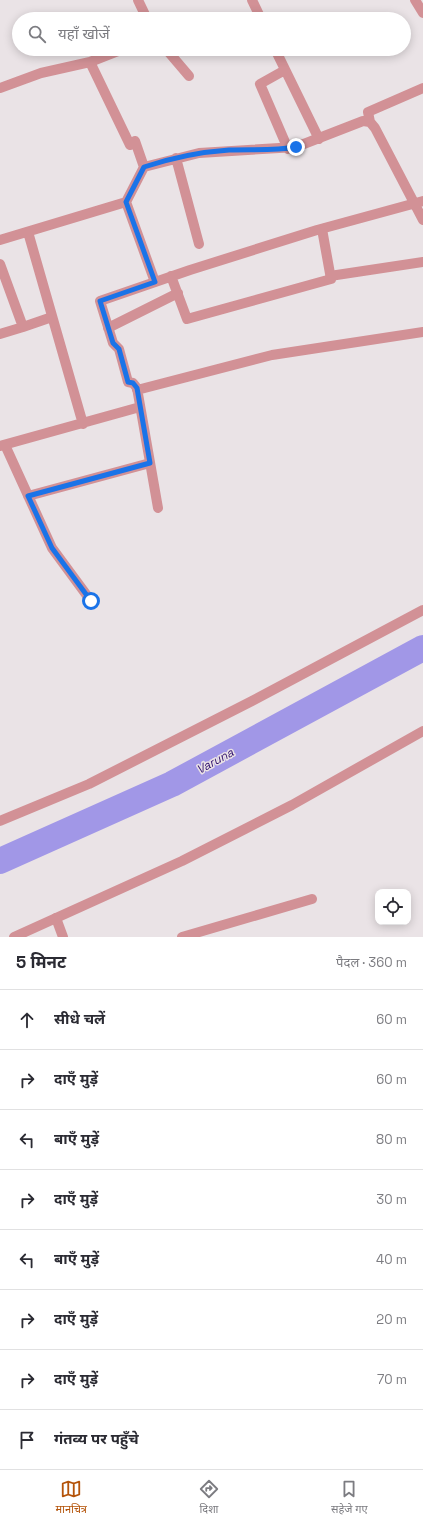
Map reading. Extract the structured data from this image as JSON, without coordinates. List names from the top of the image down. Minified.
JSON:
{"water":["Varuna"],"page":{"search":"यहाँ खोजें","heading":["5 मिनट","पैदल · 360 m"],"list":[["सीधे चलें","60 m"],["दाएँ मुड़ें","60 m"],["बाएँ मुड़ें","80 m"],["दाएँ मुड़ें","30 m"],["बाएँ मुड़ें","40 m"],["दाएँ मुड़ें","20 m"],["दाएँ मुड़ें","70 m"],"गंतव्य पर पहुँचे"],"nav":["मानचित्र","दिशा","सहेजे गए"]}}
